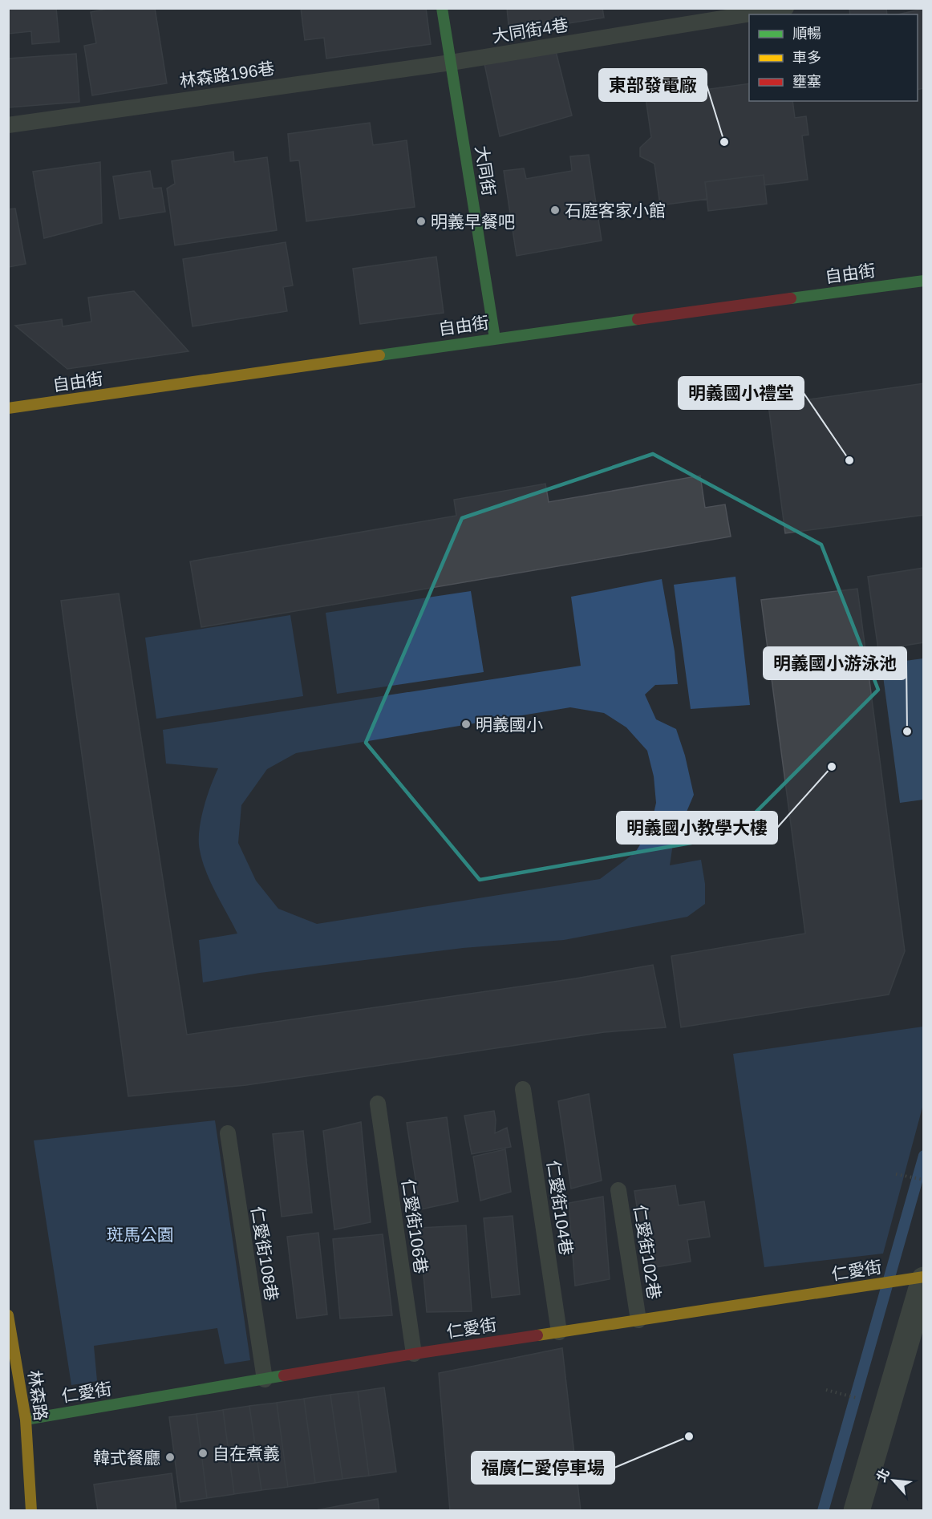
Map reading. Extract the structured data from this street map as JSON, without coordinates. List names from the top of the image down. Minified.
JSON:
{"streets":{"street":["大同街","自由街","仁愛街","林森路"],"lane":["大同街4巷","林森路196巷","仁愛街104巷","仁愛街106巷","仁愛街102巷","仁愛街108巷"]},"crossings":[["大同街4巷","林森路196巷"],["大同街4巷","大同街"],["林森路196巷","大同街"],["大同街","自由街"],["仁愛街104巷","仁愛街"],["仁愛街106巷","仁愛街"],["仁愛街102巷","仁愛街"],["仁愛街108巷","仁愛街"],["仁愛街","林森路"]],"parks":["斑馬公園"],"places":["東部發電廠","石庭客家小館","明義早餐吧","明義國小禮堂","明義國小","明義國小游泳池","明義國小教學大樓","福廣仁愛停車場","自在煮義","韓式餐廳"],"legend":["順暢","車多","壅塞"],"north":"top left"}
